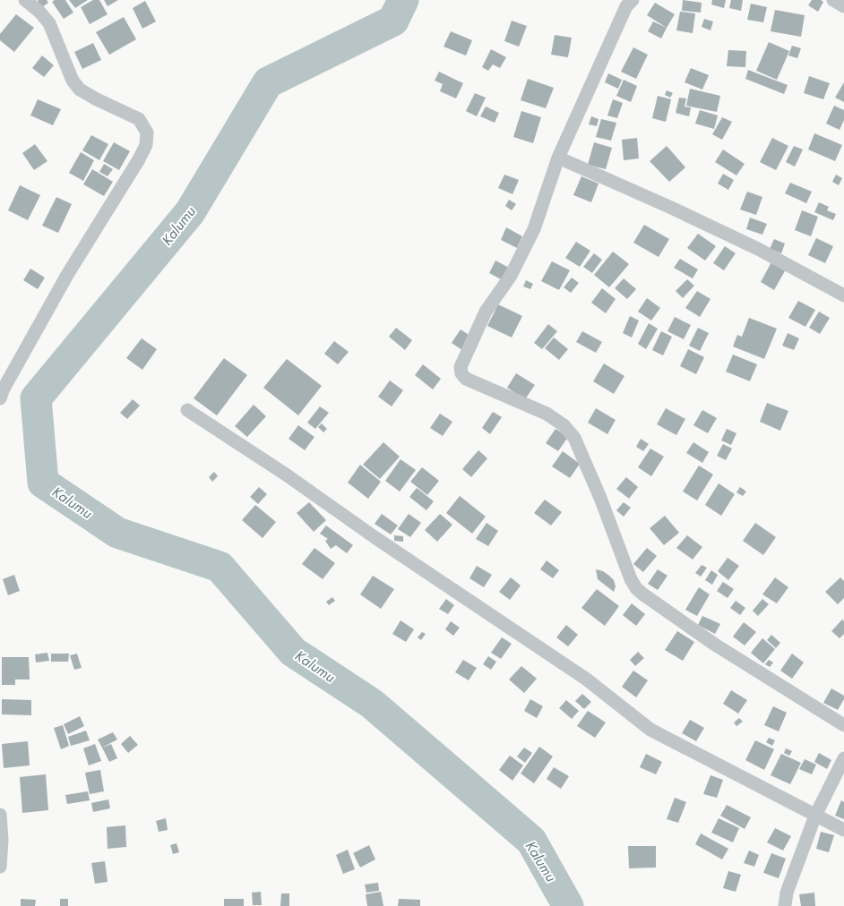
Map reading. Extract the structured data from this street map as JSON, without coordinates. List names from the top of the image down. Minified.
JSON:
{"water":["Kalumu"]}
